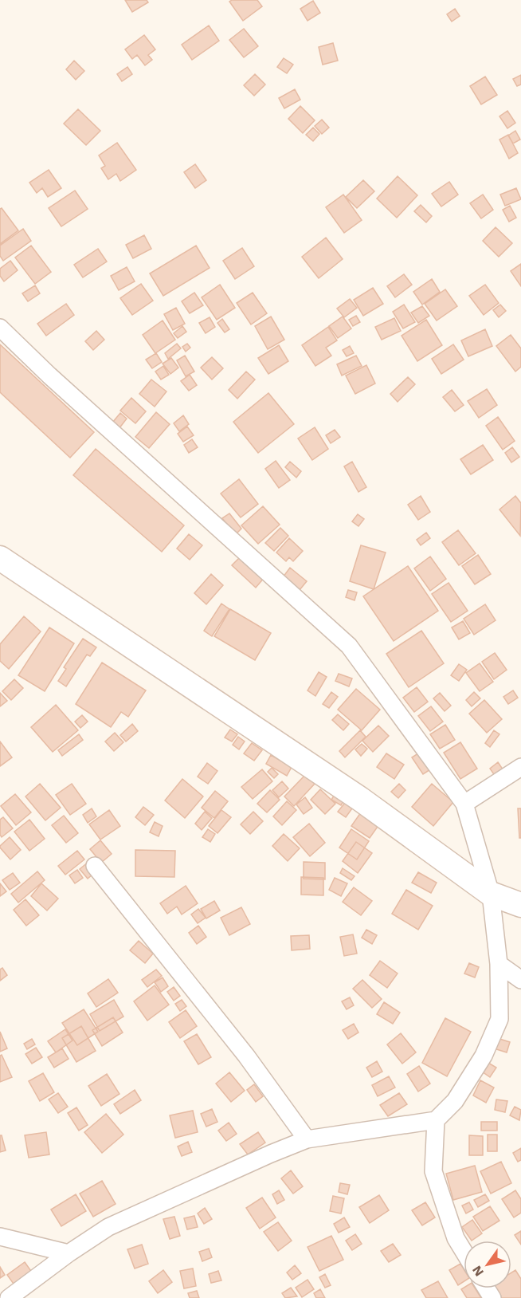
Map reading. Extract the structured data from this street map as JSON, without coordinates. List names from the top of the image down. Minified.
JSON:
{"north":"bottom left"}
